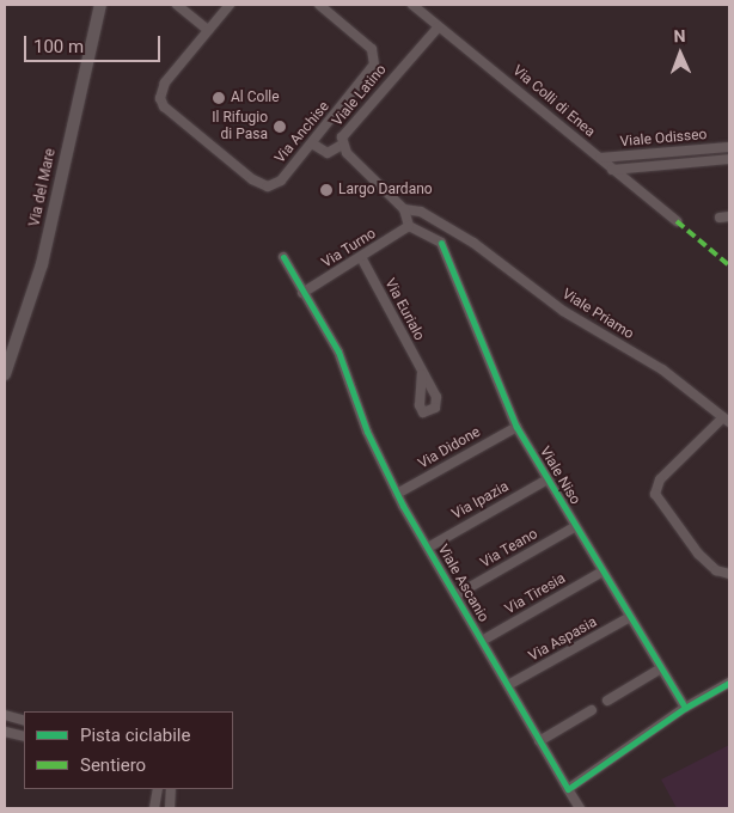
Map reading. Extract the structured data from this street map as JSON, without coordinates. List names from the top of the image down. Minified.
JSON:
{"streets":{"main road":["Via del Mare"],"street":["Viale Latino","Via Colli di Enea","Via Anchise","Viale Odisseo","Via Turno","Via Eurialo","Viale Priamo","Via Didone","Viale Niso","Via Ipazia","Via Teano","Viale Ascanio","Via Tiresia","Via Aspasia"]},"crossings":[["Viale Latino","Via Colli di Enea"],["Viale Latino","Viale Priamo"],["Via Colli di Enea","Viale Odisseo"],["Via Turno","Via Eurialo"],["Via Turno","Viale Ascanio"],["Via Didone","Viale Niso"],["Via Didone","Viale Ascanio"],["Viale Niso","Via Ipazia"],["Viale Niso","Via Teano"],["Viale Niso","Via Tiresia"],["Viale Niso","Via Aspasia"],["Via Ipazia","Viale Ascanio"],["Via Teano","Viale Ascanio"],["Viale Ascanio","Via Tiresia"],["Viale Ascanio","Via Aspasia"]],"places":["Al Colle","Il Rifugio di Pasa","Largo Dardano"],"legend":["Pista ciclabile","Sentiero"],"scale_bar":"100 m","north":"top"}
